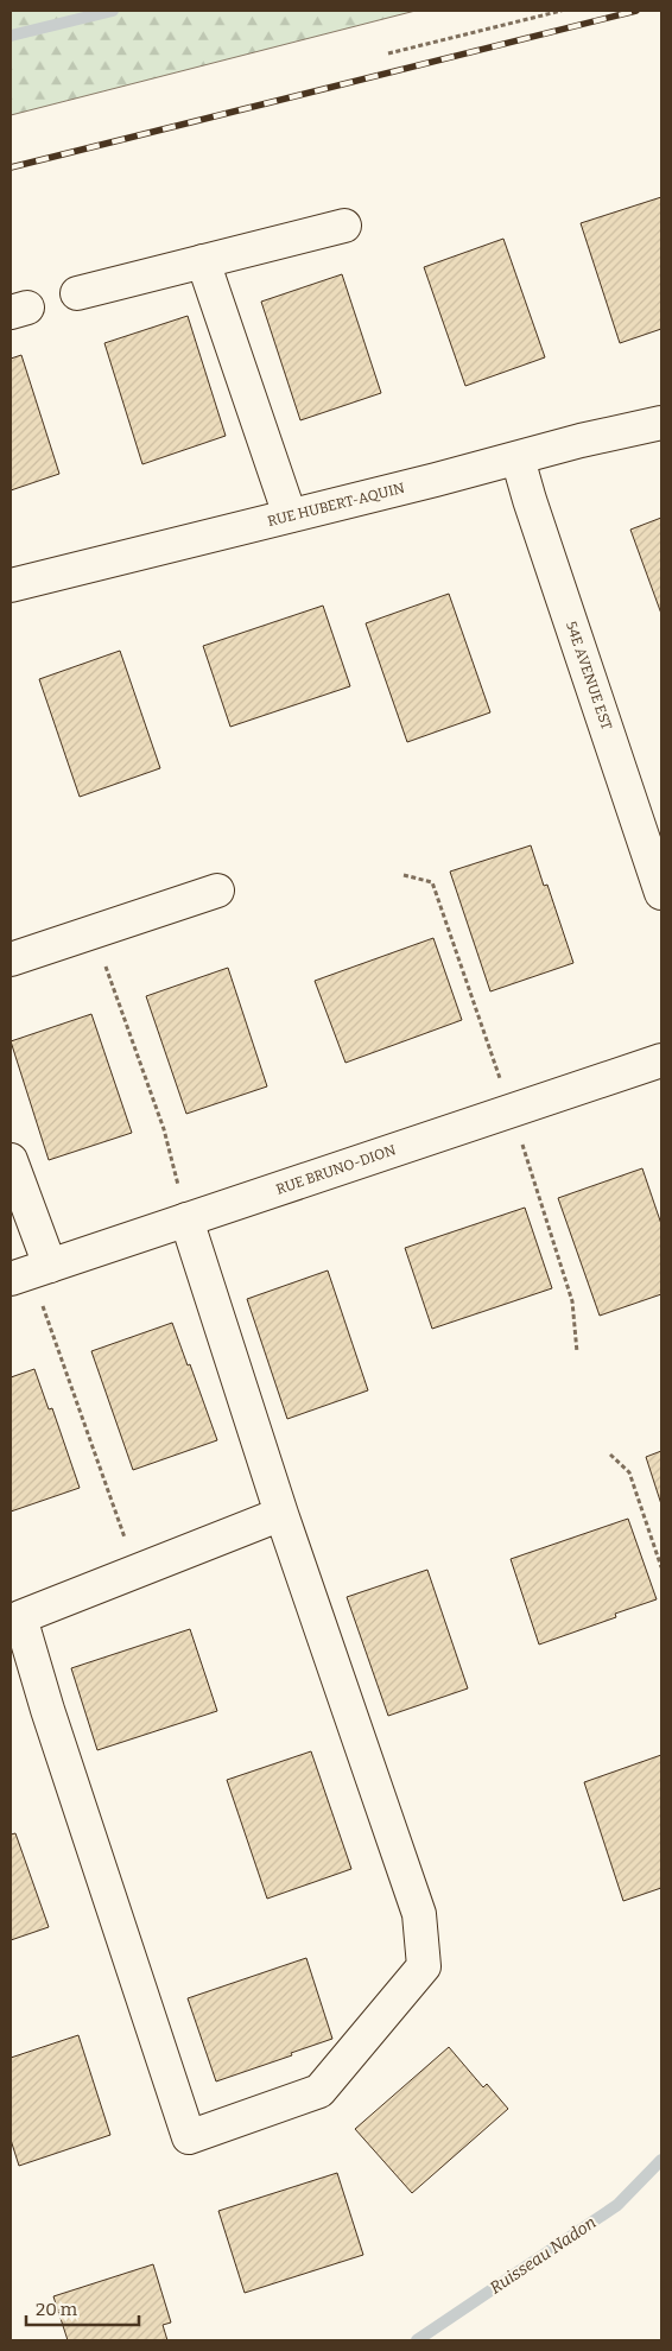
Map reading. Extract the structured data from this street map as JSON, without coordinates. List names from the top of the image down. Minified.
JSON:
{"streets":{"street":["RUE HUBERT-AQUIN","54E AVENUE EST","RUE BRUNO-DION"]},"crossings":[["RUE HUBERT-AQUIN","54E AVENUE EST"]],"water":["Ruisseau Nadon"],"scale_bar":"20 m"}
